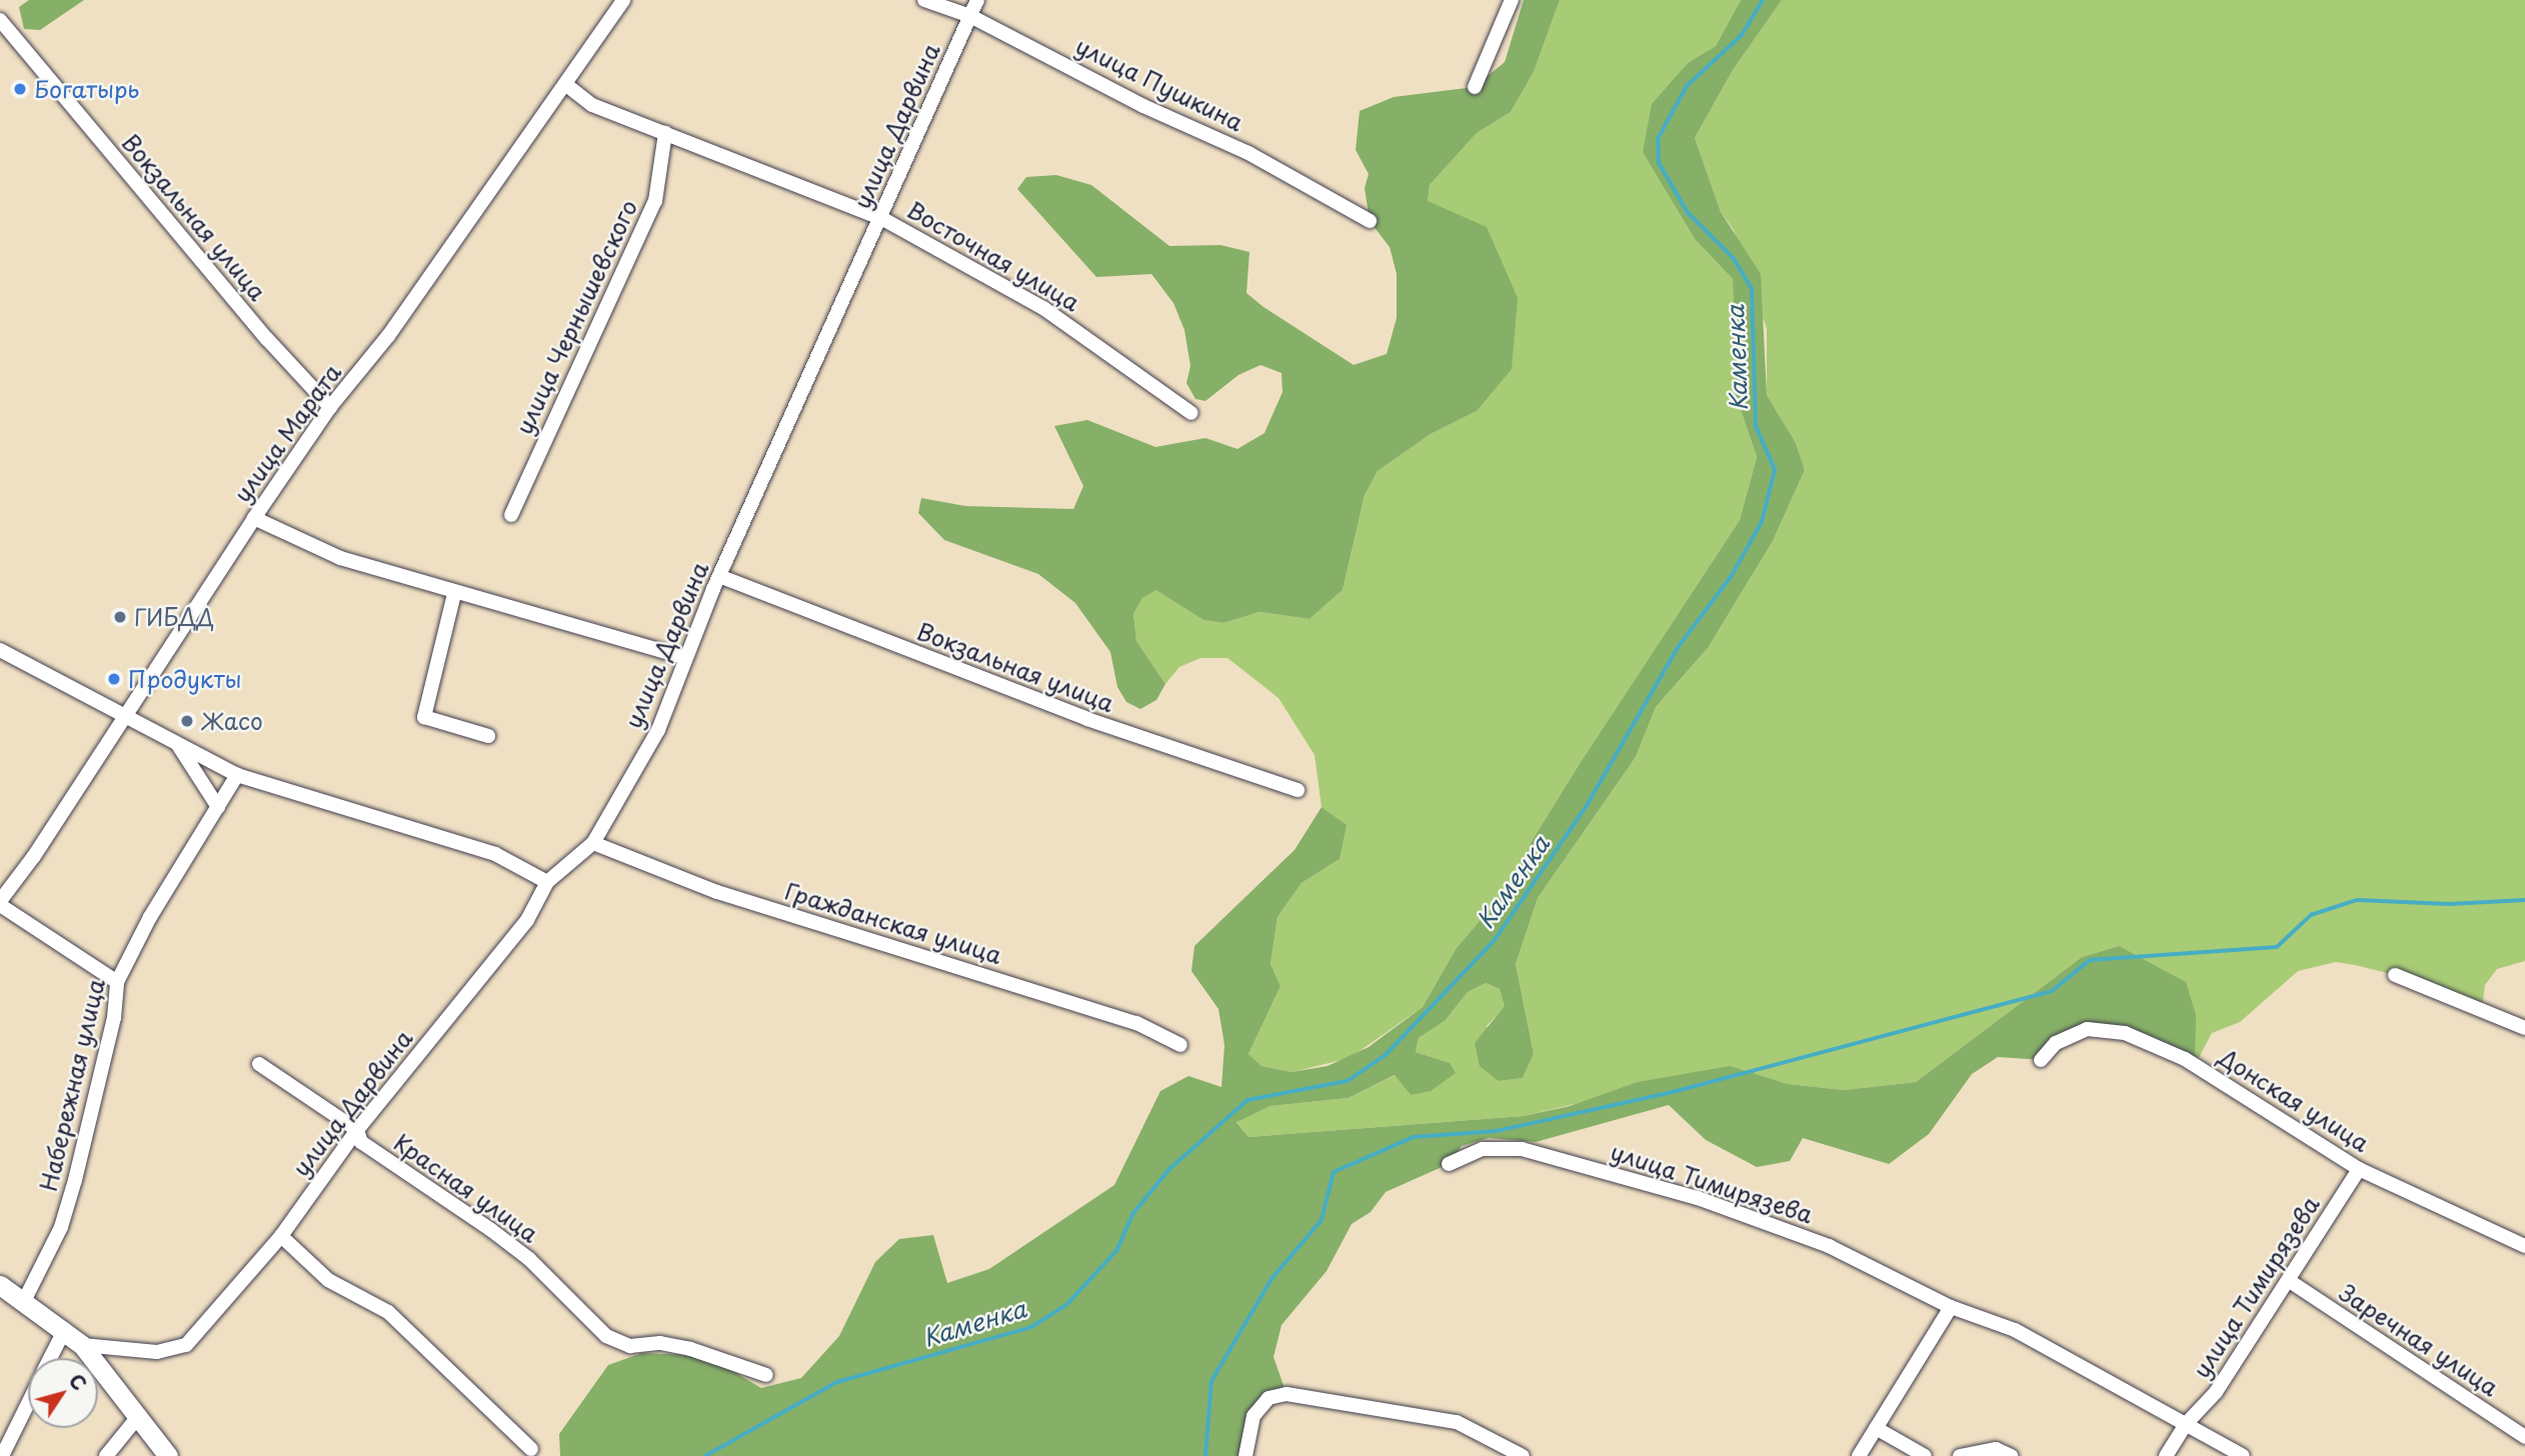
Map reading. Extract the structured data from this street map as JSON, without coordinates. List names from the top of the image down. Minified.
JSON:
{"streets":{"street":["улица Пушкина","улица Дарвина","Вокзальная улица","Восточная улица","улица Чернышевского","улица Марата","Гражданская улица","Набережная улица","Донская улица","улица Тимирязева","Красная улица","Заречная улица"]},"crossings":[["улица Пушкина","улица Дарвина"],["улица Дарвина","Вокзальная улица"],["улица Дарвина","Восточная улица"],["улица Дарвина","Гражданская улица"],["улица Дарвина","Красная улица"],["Вокзальная улица","улица Марата"],["Восточная улица","улица Чернышевского"],["Восточная улица","улица Марата"],["Донская улица","улица Тимирязева"],["улица Тимирязева","Заречная улица"]],"water":["Каменка"],"places":["Богатырь","ГИБДД","Продукты","Жасо"],"north":"top right"}
